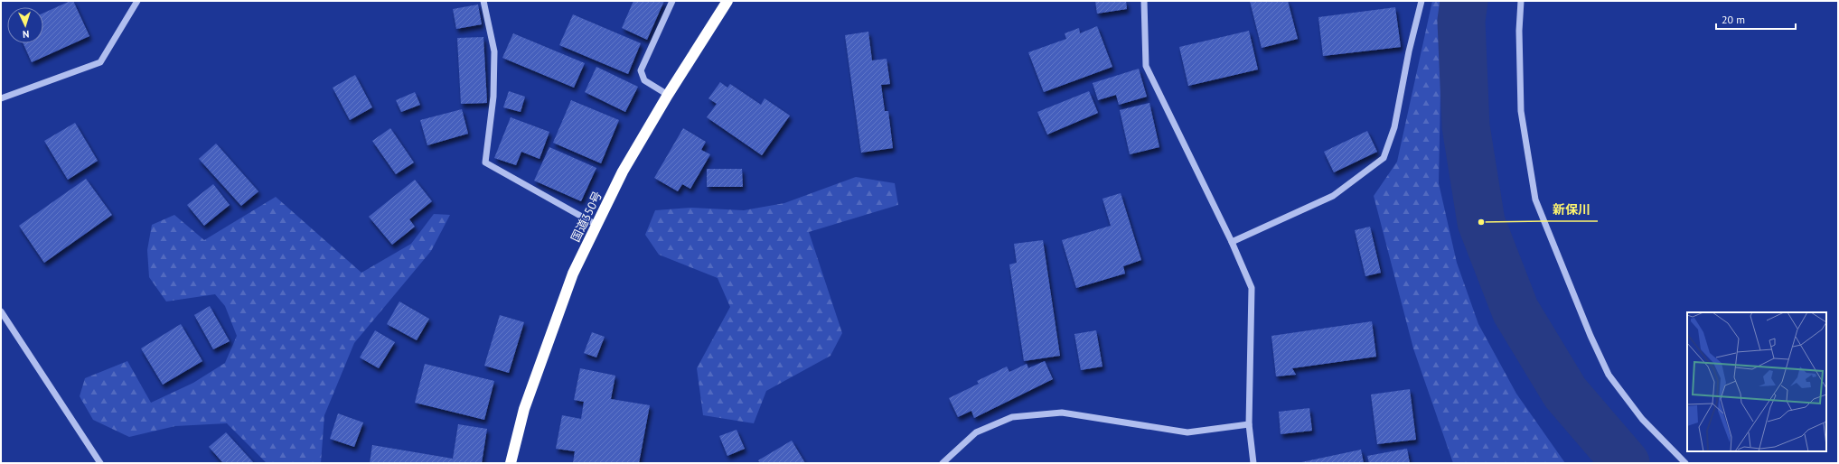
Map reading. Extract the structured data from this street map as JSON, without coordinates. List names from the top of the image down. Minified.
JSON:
{"streets":{"highway":["国道350号"]},"places":["新保川"],"scale_bar":"20 m","north":"bottom"}
